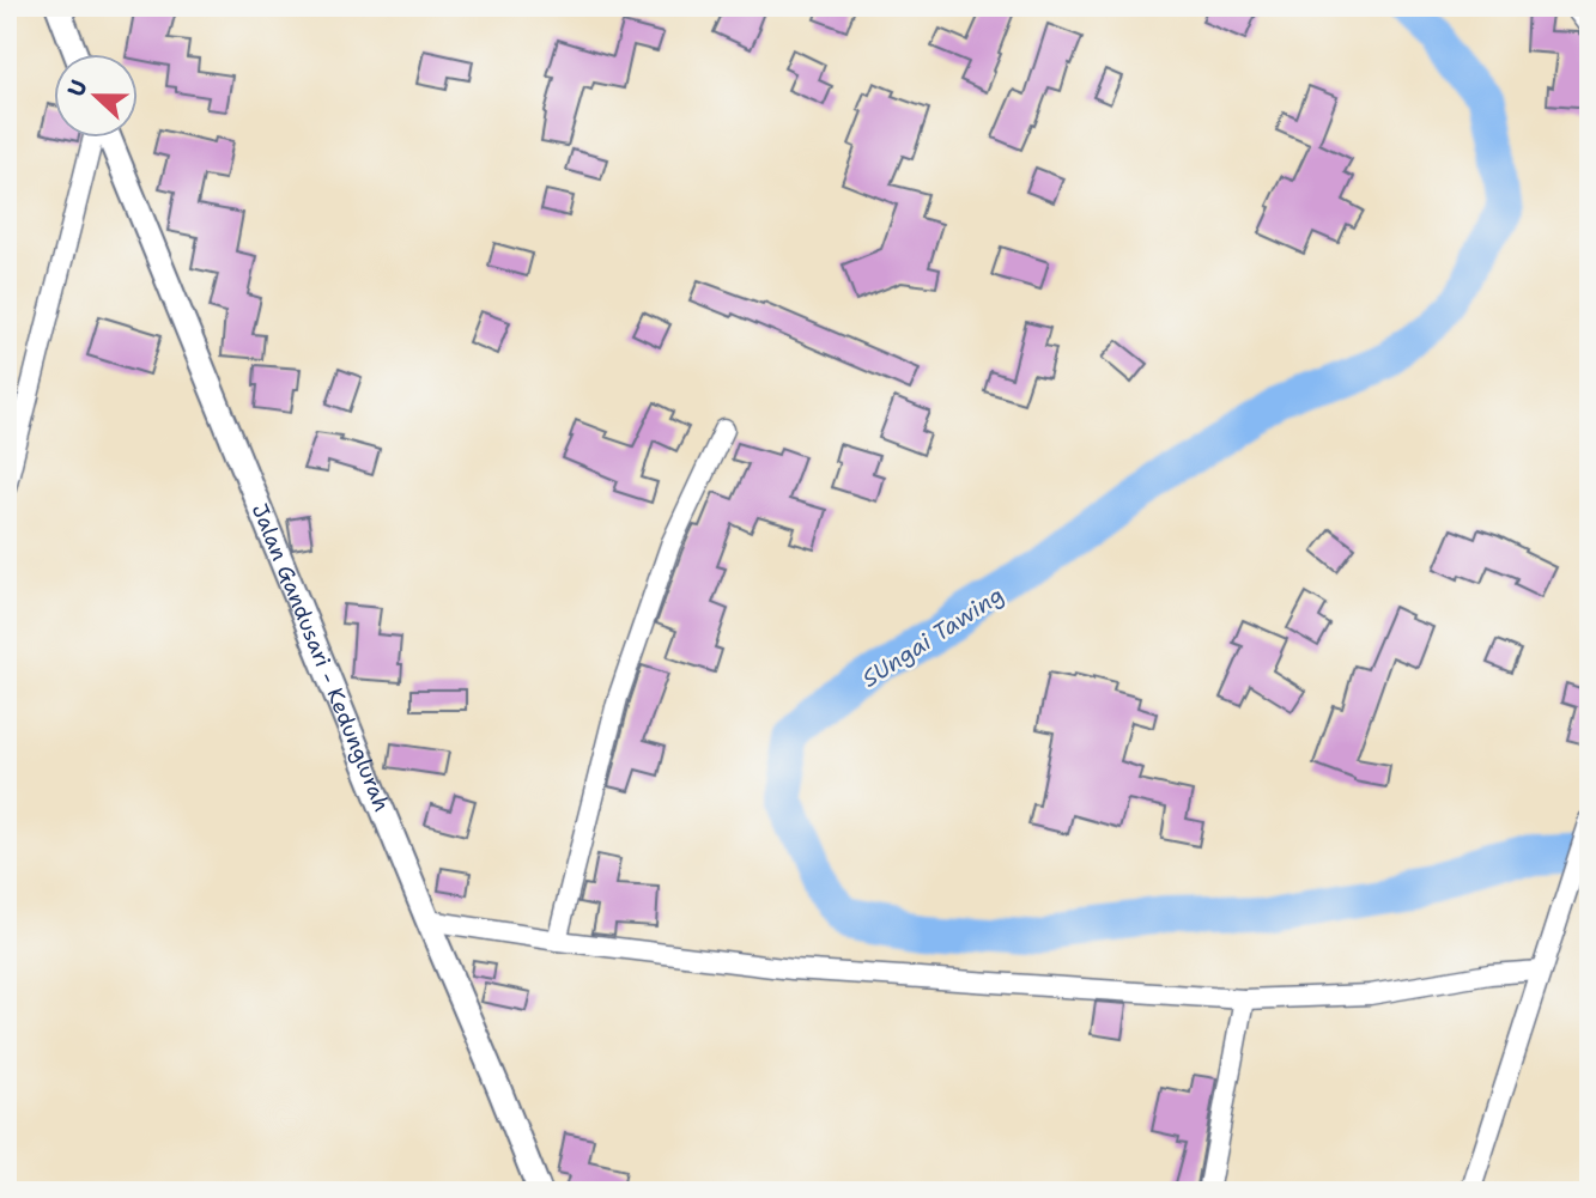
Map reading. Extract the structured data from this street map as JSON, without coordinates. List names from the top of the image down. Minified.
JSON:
{"streets":{"street":["Jalan Gandusari - Kedunglurah"]},"water":["SUngai Tawing"],"north":"left"}
